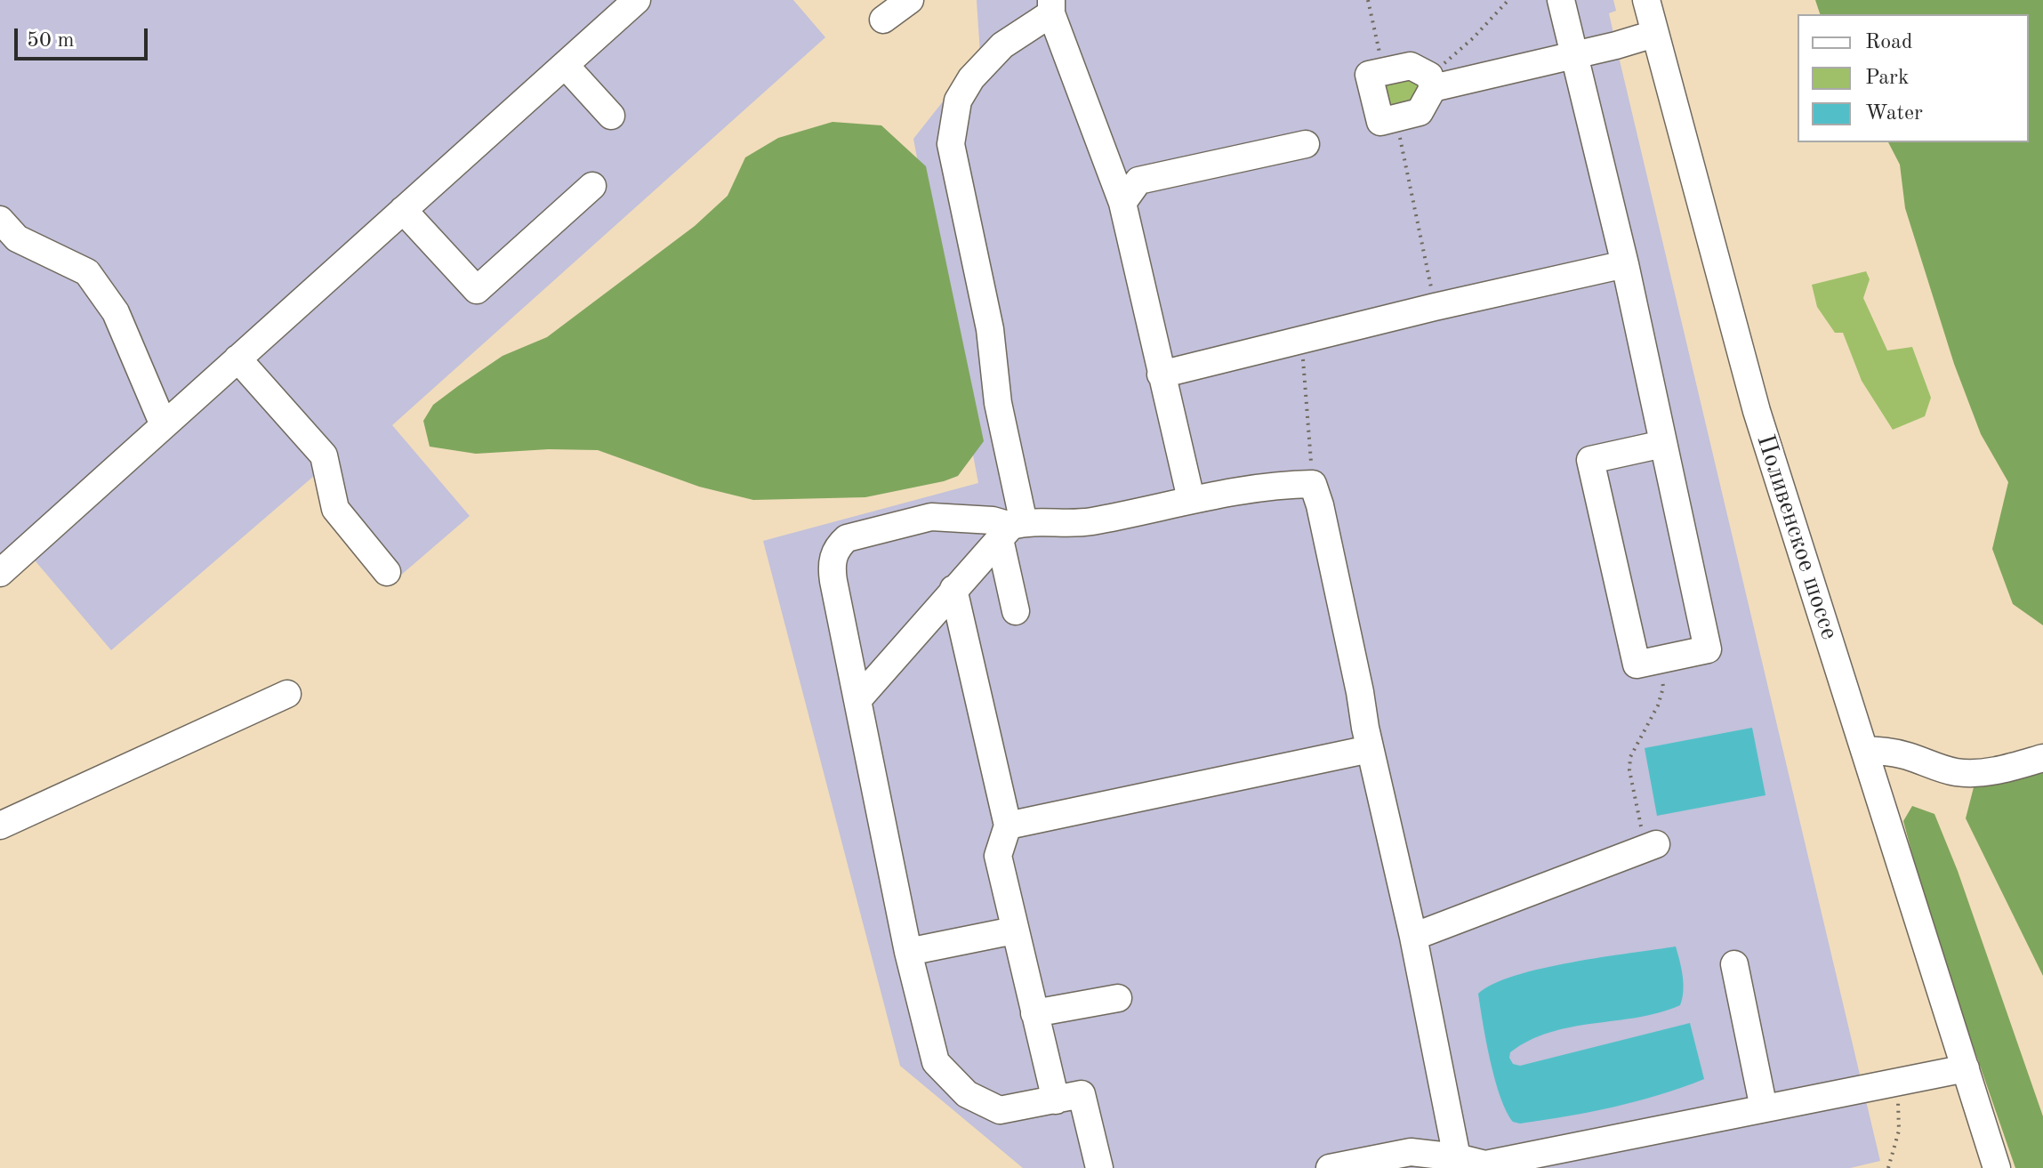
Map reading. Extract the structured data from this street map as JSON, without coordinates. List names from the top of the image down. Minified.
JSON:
{"streets":{"street":["Поливенское шоссе"]},"legend":["Road","Park","Water"],"scale_bar":"50 m"}
